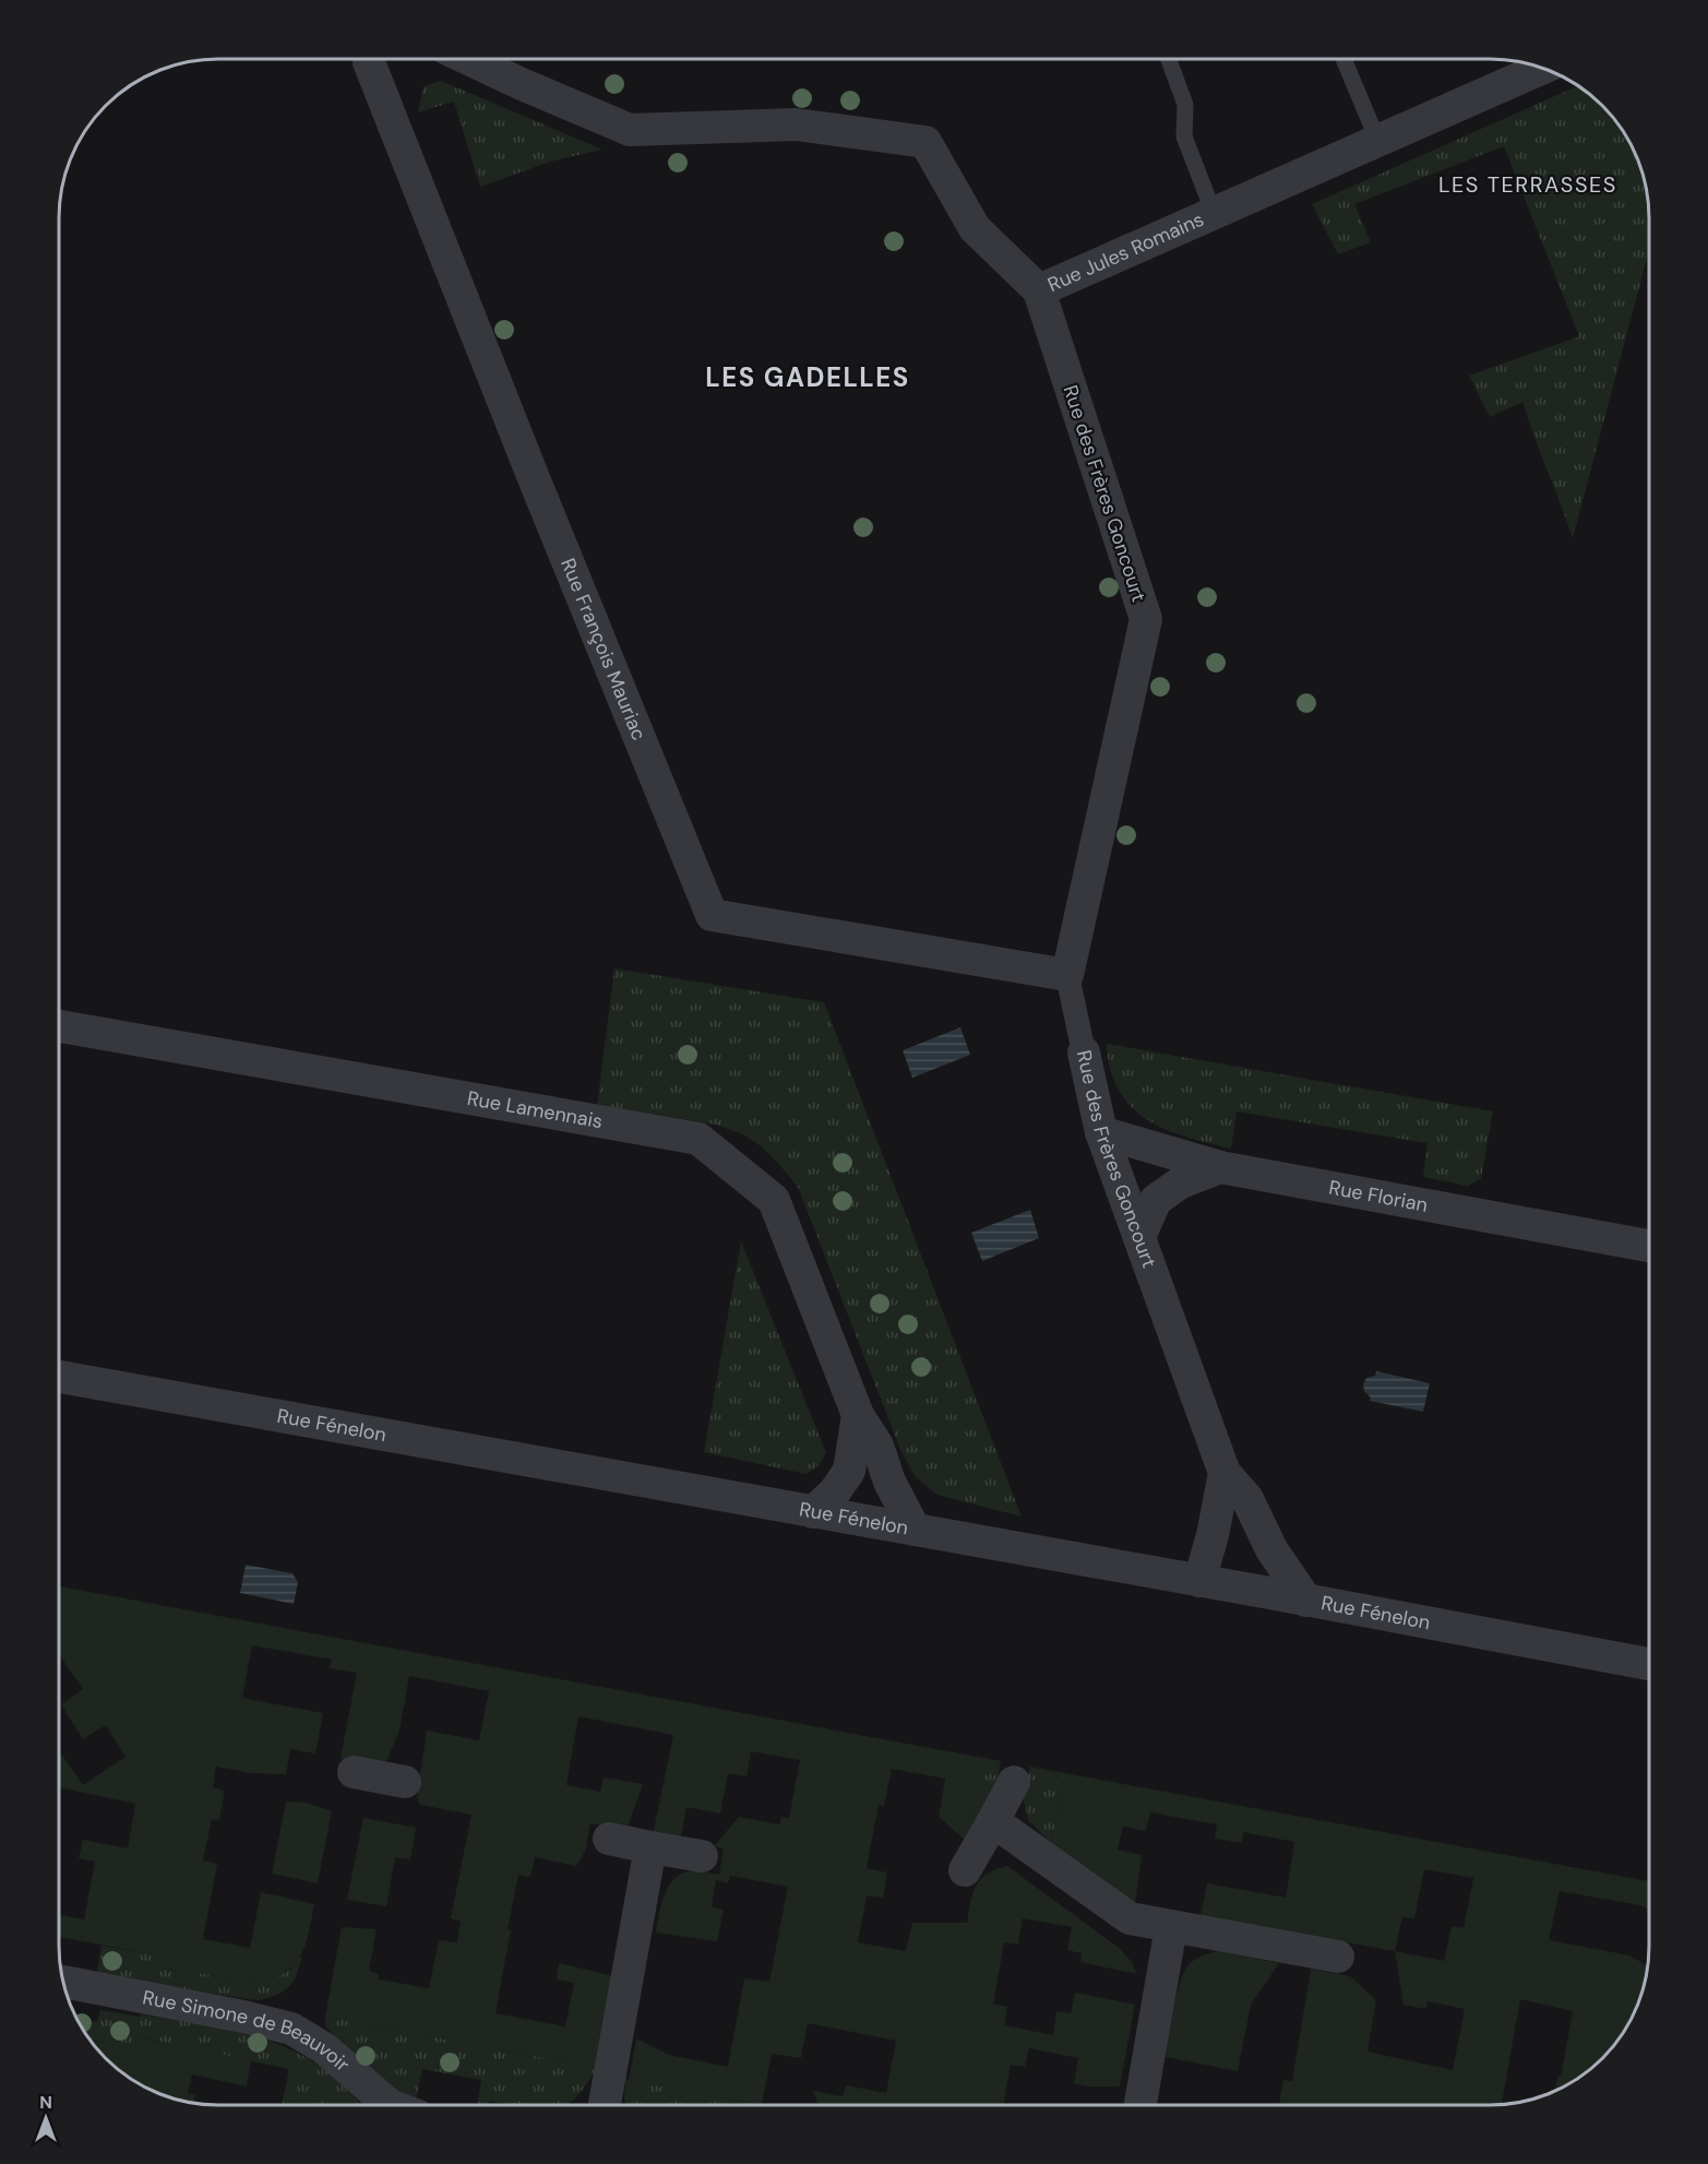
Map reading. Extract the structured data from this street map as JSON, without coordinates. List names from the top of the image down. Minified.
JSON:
{"streets":{"street":["Rue Jules Romains","Rue des Frères Goncourt","Rue François Mauriac","Rue Lamennais","Rue Florian","Rue Fénelon","Rue Simone de Beauvoir"]},"crossings":[["Rue Jules Romains","Rue des Frères Goncourt"],["Rue des Frères Goncourt","Rue François Mauriac"],["Rue des Frères Goncourt","Rue Florian"],["Rue Lamennais","Rue Fénelon"]],"districts":["LES TERRASSES","LES GADELLES"],"north":"top"}
